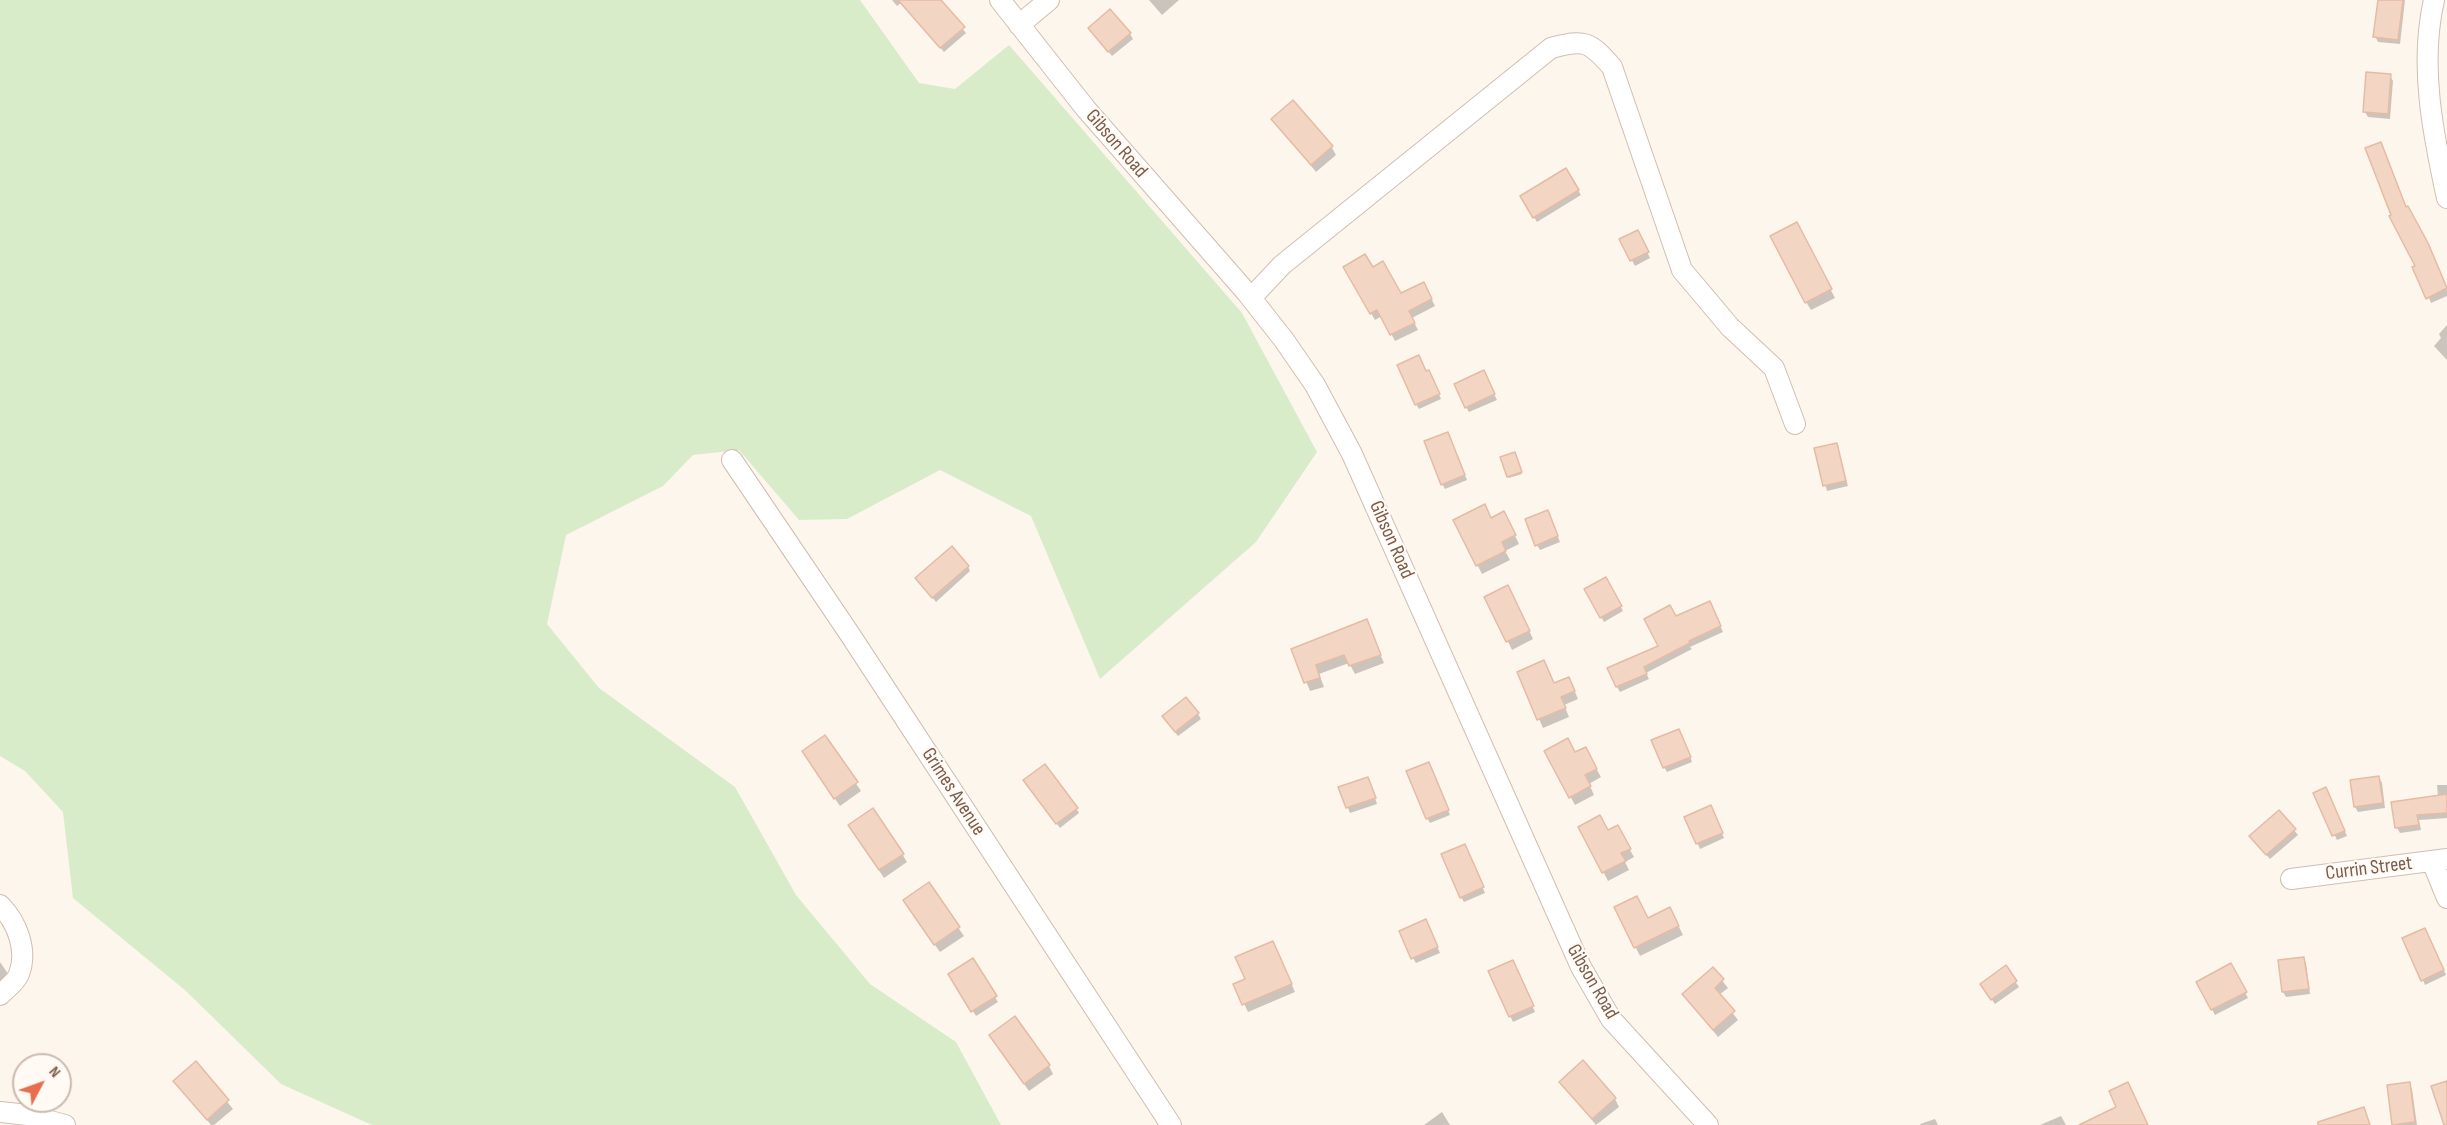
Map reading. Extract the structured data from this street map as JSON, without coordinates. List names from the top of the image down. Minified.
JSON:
{"streets":{"street":["Gibson Road","Grimes Avenue","Currin Street"]},"north":"top right"}
